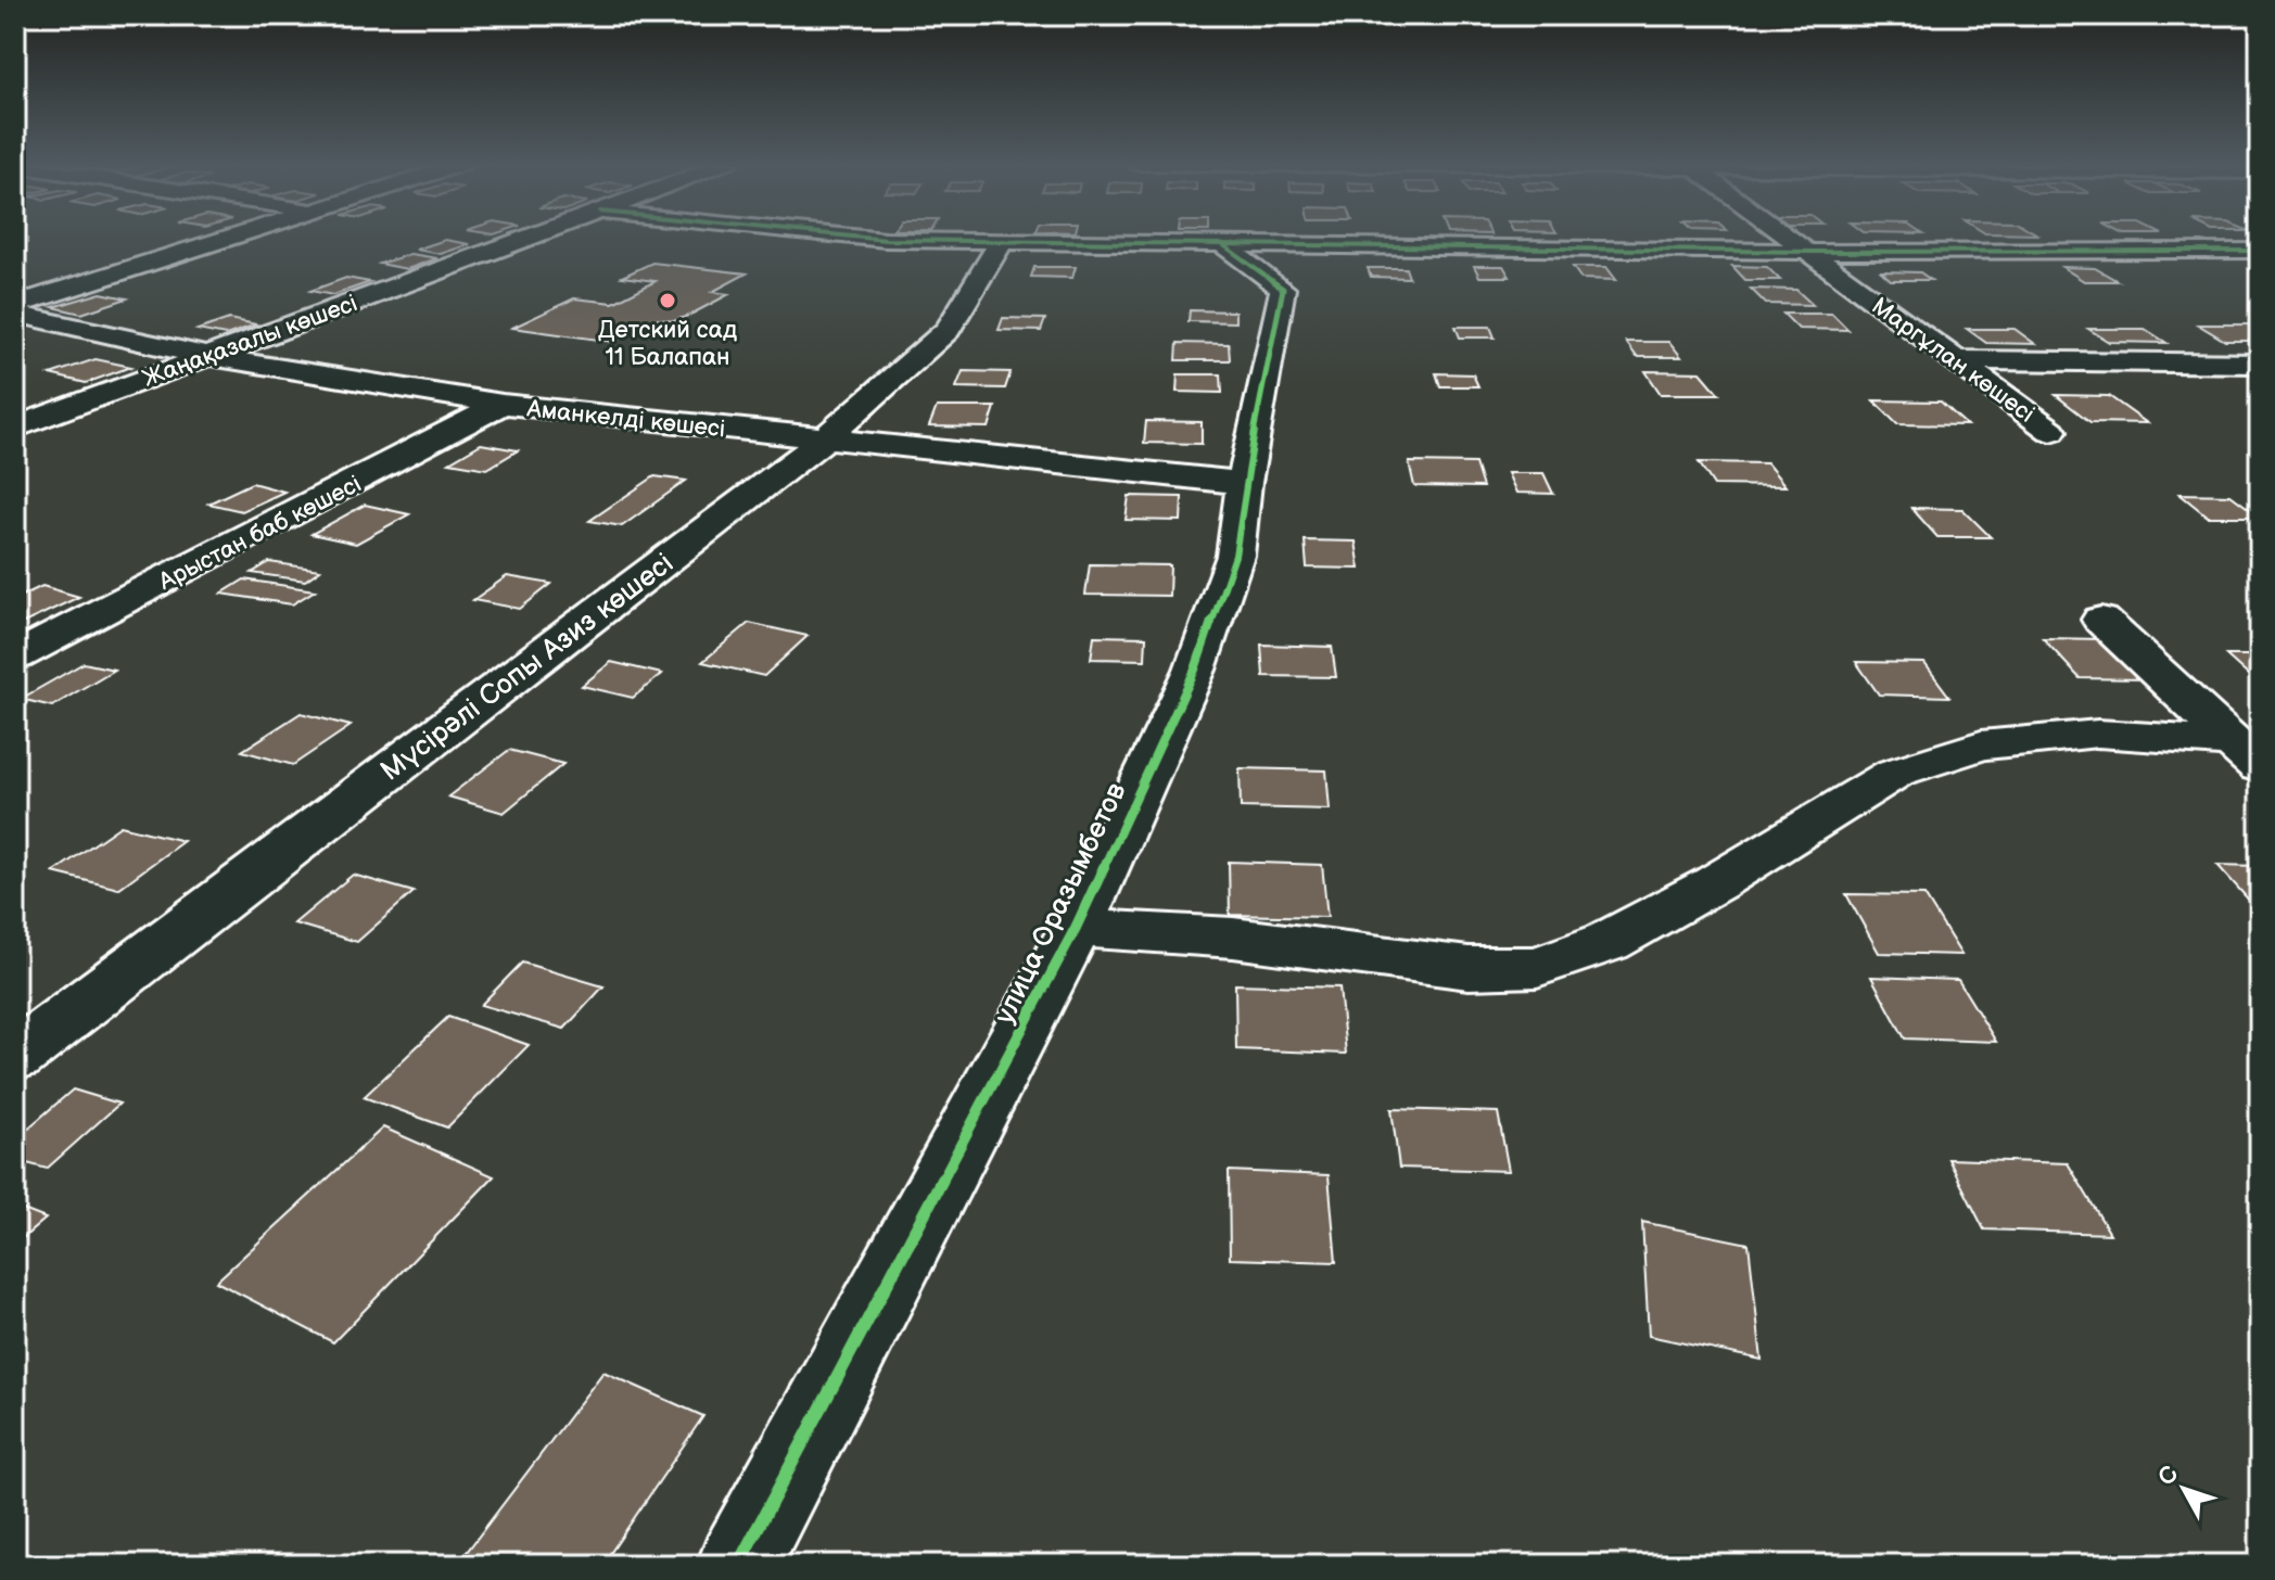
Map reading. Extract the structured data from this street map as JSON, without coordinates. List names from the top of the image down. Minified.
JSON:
{"streets":{"street":["Жаңақазалы көшесі","Маргұлан көшесі","Аманкелді көшесі","Арыстан баб көшесі","Мүсірәлі Сопы Азиз көшесі","улица Оразымбетов"]},"crossings":[["Жаңақазалы көшесі","Аманкелді көшесі"],["Аманкелді көшесі","Арыстан баб көшесі"],["Аманкелді көшесі","Мүсірәлі Сопы Азиз көшесі"],["Аманкелді көшесі","улица Оразымбетов"]],"places":["Детский сад 11 Балапан"],"north":"top left"}
